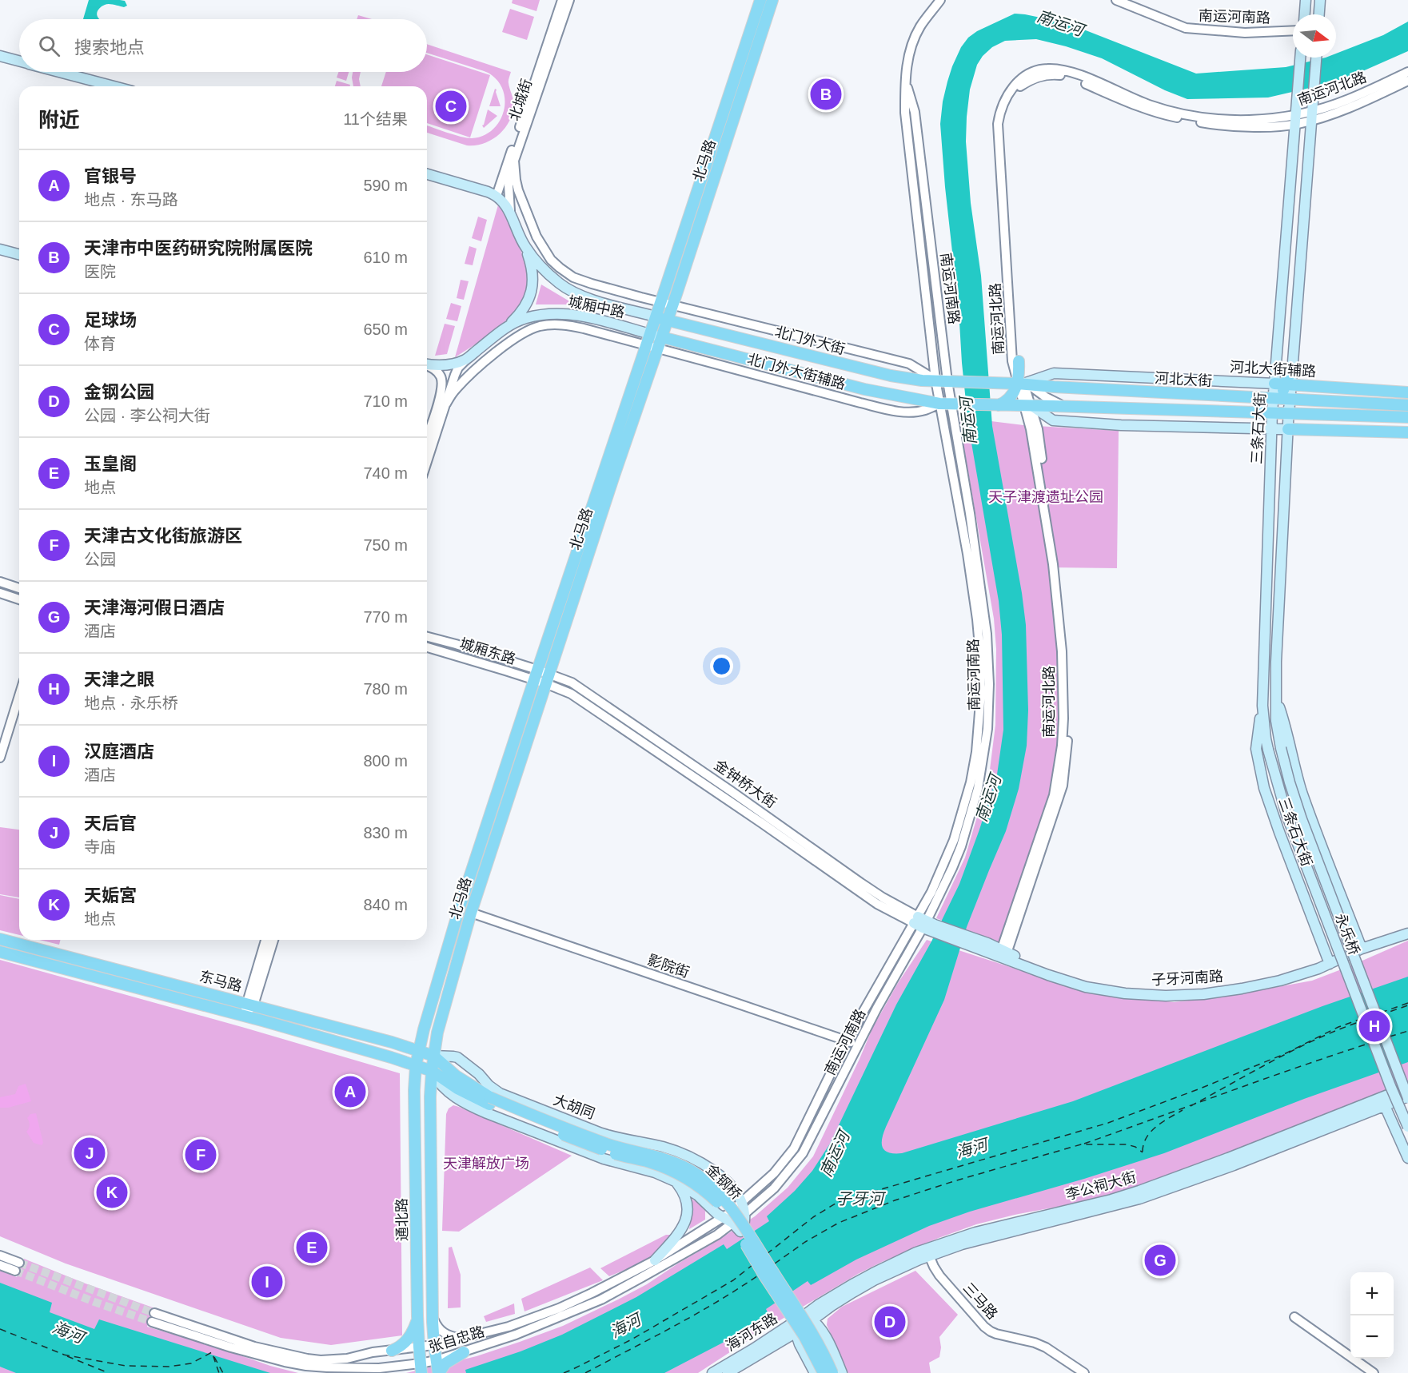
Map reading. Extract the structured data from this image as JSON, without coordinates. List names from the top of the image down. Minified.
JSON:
{"streets":{"main road":["北马路","城厢中路","北门外大街","河北大街辅路","河北大街","三条石大街","永乐桥","子牙河南路","东马路","大胡同","金钢桥","李公祠大街","通北路","海河东路"],"street":["南运河南路","南运河北路","北城街","北门外大街辅路","城厢东路","金钟桥大街","影院街","三马路","张自忠路"]},"crossings":[["南运河南路","北门外大街"],["南运河南路","北门外大街辅路"],["南运河南路","河北大街"],["南运河南路","金钟桥大街"],["南运河南路","影院街"],["南运河南路","子牙河南路"],["南运河南路","大胡同"],["南运河南路","张自忠路"],["南运河北路","河北大街辅路"],["南运河北路","河北大街"],["南运河北路","三条石大街"],["南运河北路","子牙河南路"],["北城街","城厢中路"],["北马路","城厢中路"],["北马路","北门外大街"],["北马路","北门外大街辅路"],["北马路","城厢东路"],["北马路","金钟桥大街"],["北马路","影院街"],["北马路","东马路"],["北马路","大胡同"],["北马路","通北路"],["城厢中路","北门外大街"],["北门外大街","河北大街"],["河北大街辅路","河北大街"],["河北大街辅路","三条石大街"],["河北大街","三条石大街"],["三条石大街","永乐桥"],["三条石大街","子牙河南路"],["城厢东路","金钟桥大街"],["金钟桥大街","子牙河南路"],["永乐桥","李公祠大街"],["东马路","大胡同"],["东马路","通北路"],["大胡同","通北路"],["大胡同","张自忠路"],["李公祠大街","三马路"],["李公祠大街","海河东路"],["通北路","张自忠路"]],"water":["南运河","海河","子牙河"],"parks":["天子津渡遗址公园","天津解放广场"],"north":"right","page":{"search":"搜索地点","pins":["B","C","H","A","J","F","K","E","G","I","D"],"heading":["附近","11个结果"],"list":[{"mark":"A","name":"官银号","note":"地点 · 东马路","value":"590 m"},{"mark":"B","name":"天津市中医药研究院附属医院","note":"医院","value":"610 m"},{"mark":"C","name":"足球场","note":"体育","value":"650 m"},{"mark":"D","name":"金钢公园","note":"公园 · 李公祠大街","value":"710 m"},{"mark":"E","name":"玉皇阁","note":"地点","value":"740 m"},{"mark":"F","name":"天津古文化街旅游区","note":"公园","value":"750 m"},{"mark":"G","name":"天津海河假日酒店","note":"酒店","value":"770 m"},{"mark":"H","name":"天津之眼","note":"地点 · 永乐桥","value":"780 m"},{"mark":"I","name":"汉庭酒店","note":"酒店","value":"800 m"},{"mark":"J","name":"天后官","note":"寺庙","value":"830 m"},{"mark":"K","name":"天姤宮","note":"地点","value":"840 m"}],"map_buttons":["+","−"]}}
